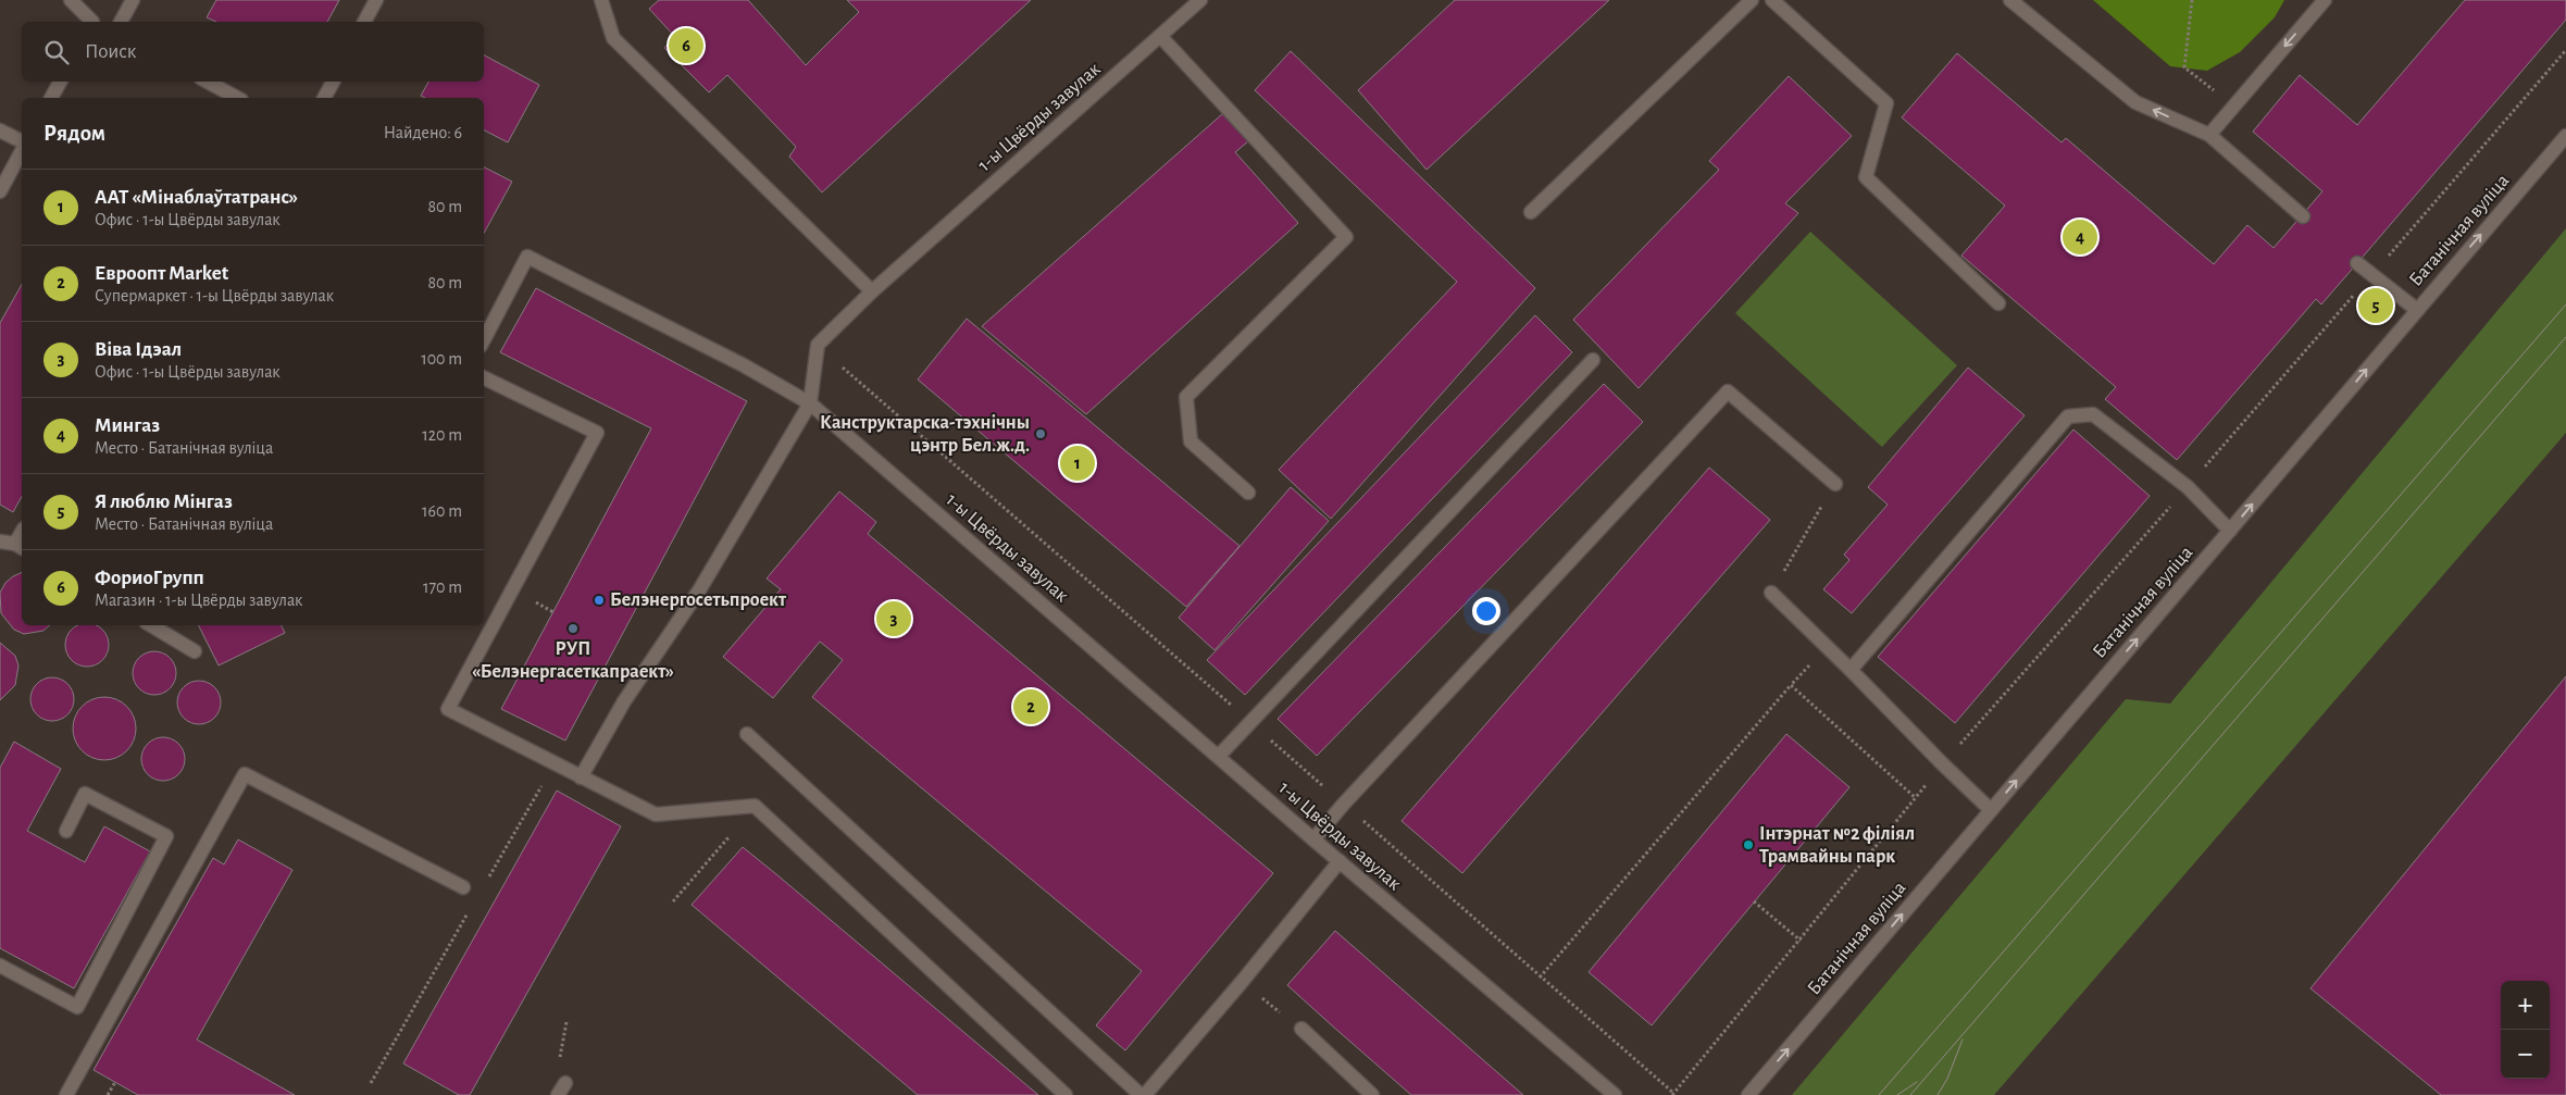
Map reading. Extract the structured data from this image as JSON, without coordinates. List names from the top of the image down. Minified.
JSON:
{"streets":{"street":["1-ы Цвёрды завулак","Батанічная вуліца"]},"one_way":["Батанічная вуліца"],"places":["Канструктарска-тэхнічны цэнтр Бел.ж.д.","Белэнергосетьпроект","РУП «Белэнергасеткапраект»","Інтэрнат №2 філіял Трамвайны парк"],"page":{"search":"Поиск","pins":["6","4","5","1","3","2"],"heading":["Рядом","Найдено: 6"],"list":[{"mark":"1","name":"ААТ «Мінаблаўтатранс»","note":"Офис · 1-ы Цвёрды завулак","value":"80 m"},{"mark":"2","name":"Евроопт Market","note":"Супермаркет · 1-ы Цвёрды завулак","value":"80 m"},{"mark":"3","name":"Віва Ідэал","note":"Офис · 1-ы Цвёрды завулак","value":"100 m"},{"mark":"4","name":"Мингаз","note":"Место · Батанічная вуліца","value":"120 m"},{"mark":"5","name":"Я люблю Мінгаз","note":"Место · Батанічная вуліца","value":"160 m"},{"mark":"6","name":"ФориоГрупп","note":"Магазин · 1-ы Цвёрды завулак","value":"170 m"}],"map_buttons":["+","−"]}}
